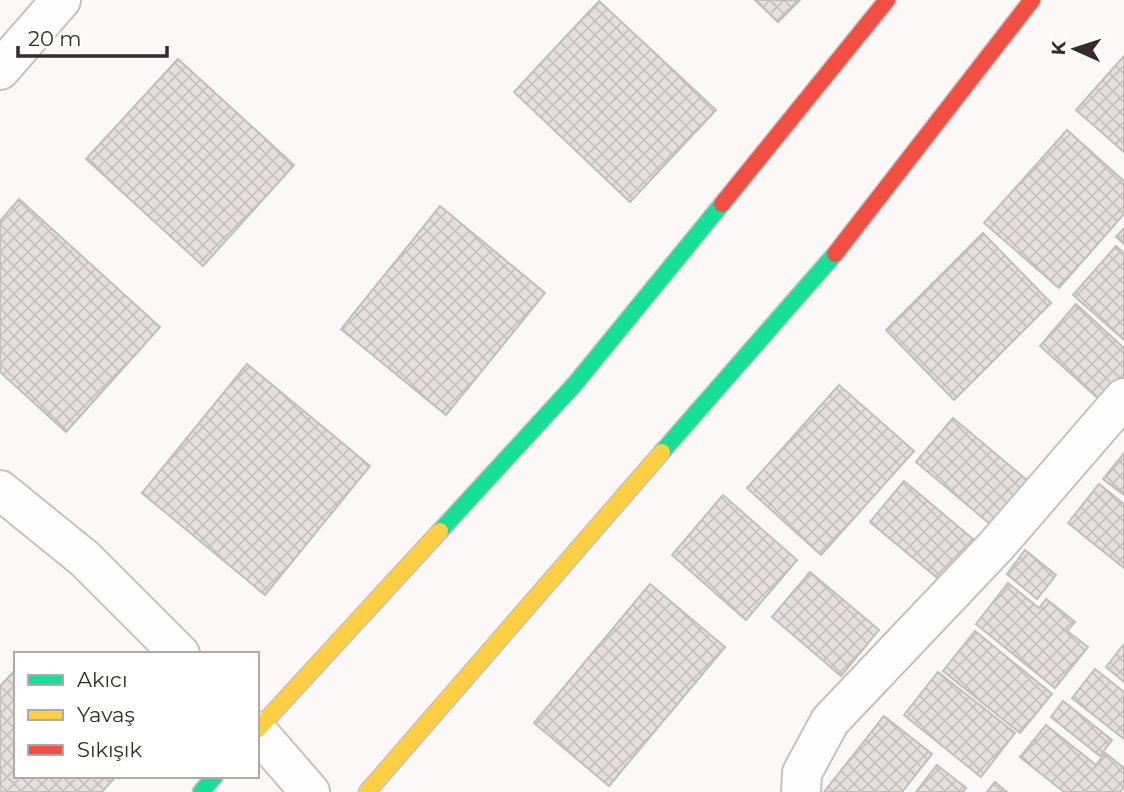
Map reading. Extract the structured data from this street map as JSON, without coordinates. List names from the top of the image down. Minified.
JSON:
{"legend":["Akıcı","Yavaş","Sıkışık"],"scale_bar":"20 m","north":"left"}
